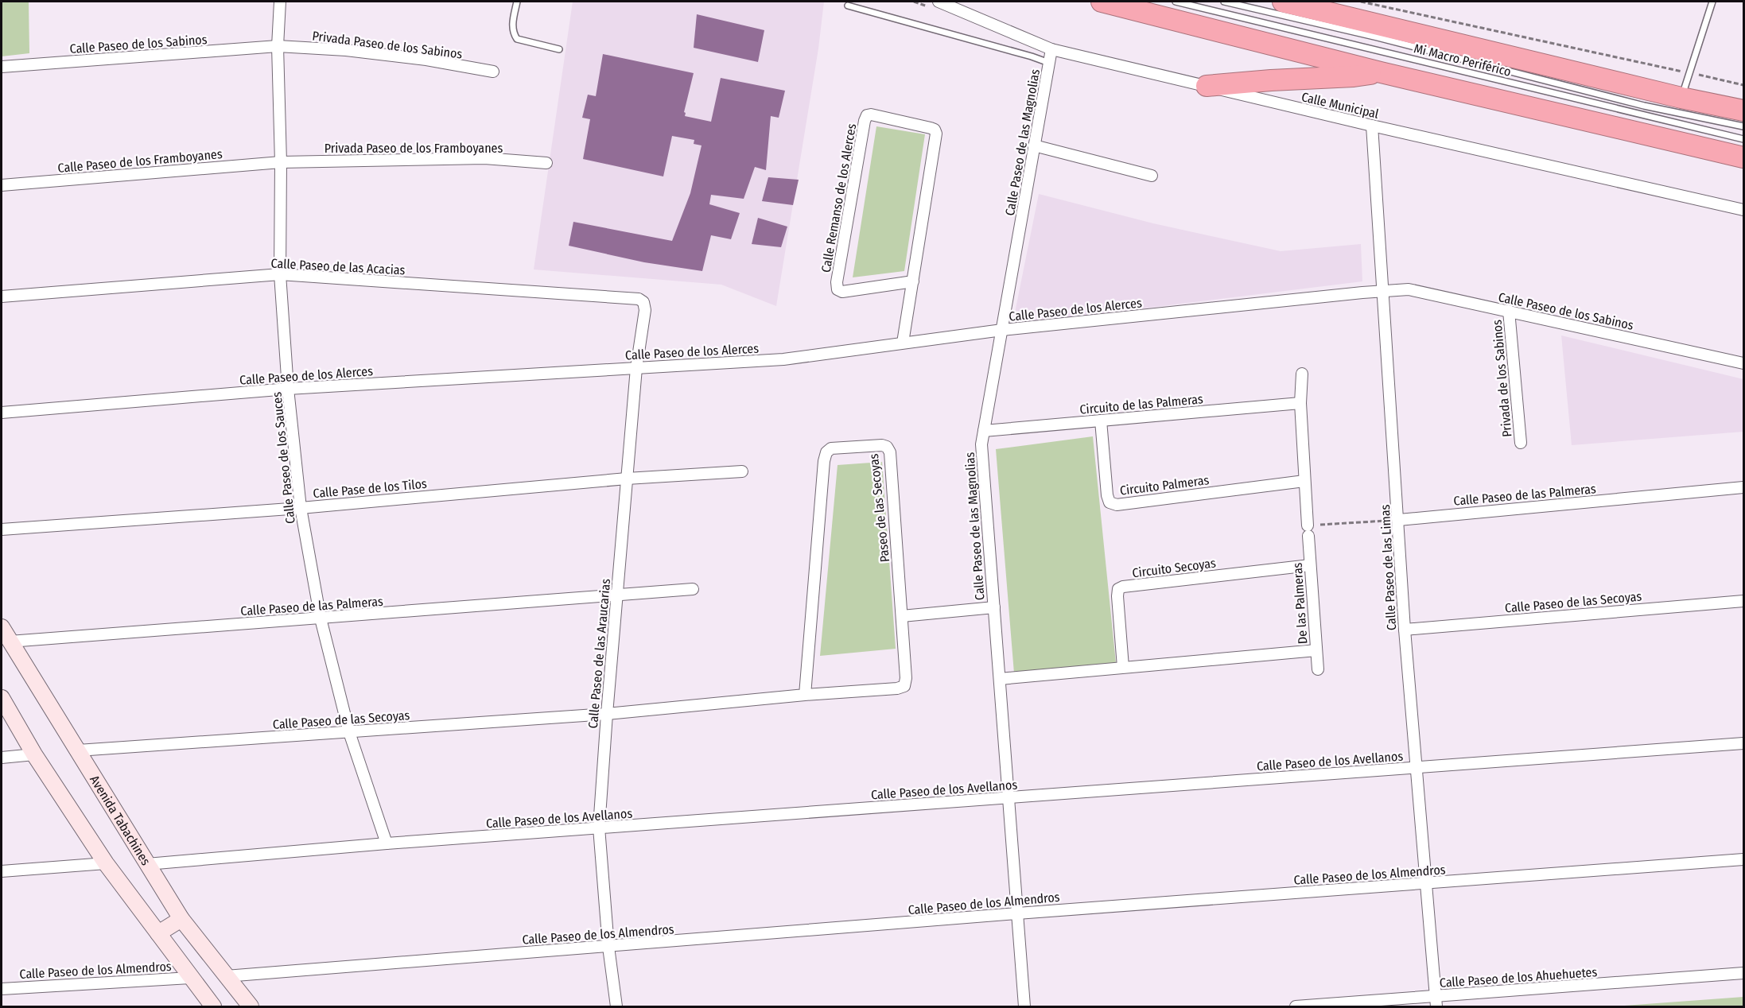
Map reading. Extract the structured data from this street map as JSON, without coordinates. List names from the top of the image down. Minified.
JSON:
{"streets":{"street":["Calle Paseo de los Sabinos","Privada Paseo de los Sabinos","Calle Municipal","Calle Paseo de las Magnolias","Privada Paseo de los Framboyanes","Calle Paseo de los Framboyanes","Calle Remanso de los Alerces","Calle Paseo de las Acacias","Calle Paseo de los Alerces","Privada de los Sabinos","Circuito de las Palmeras","Calle Paseo de los Sauces","Circuito Palmeras","Calle Pase de los Tilos","Calle Paseo de las Palmeras","Paseo de las Secoyas","Circuito Secoyas","Calle Paseo de las Limas","Calle Paseo de las Secoyas","De las Palmeras","Calle Paseo de las Araucarias","Calle Paseo de los Avellanos","Avenida Tabachines","Calle Paseo de los Almendros","Calle Paseo de los Ahuehuetes"],"lane":["Mi Macro Periférico"]},"crossings":[["Calle Paseo de los Sabinos","Privada Paseo de los Sabinos"],["Calle Paseo de los Sabinos","Calle Paseo de los Alerces"],["Calle Paseo de los Sabinos","Privada de los Sabinos"],["Calle Paseo de los Sabinos","Calle Paseo de los Sauces"],["Calle Paseo de los Sabinos","Calle Paseo de las Limas"],["Privada Paseo de los Sabinos","Calle Paseo de los Sauces"],["Calle Municipal","Calle Paseo de las Magnolias"],["Calle Municipal","Calle Paseo de las Limas"],["Calle Paseo de las Magnolias","Calle Paseo de los Alerces"],["Calle Paseo de las Magnolias","Circuito de las Palmeras"],["Calle Paseo de las Magnolias","Calle Paseo de los Avellanos"],["Calle Paseo de las Magnolias","Calle Paseo de los Almendros"],["Privada Paseo de los Framboyanes","Calle Paseo de los Framboyanes"],["Privada Paseo de los Framboyanes","Calle Paseo de los Sauces"],["Calle Paseo de los Framboyanes","Calle Paseo de los Sauces"],["Calle Remanso de los Alerces","Calle Paseo de los Alerces"],["Calle Paseo de las Acacias","Calle Paseo de los Sauces"],["Calle Paseo de las Acacias","Calle Paseo de las Araucarias"],["Calle Paseo de los Alerces","Calle Paseo de los Sauces"],["Calle Paseo de los Alerces","Calle Paseo de las Limas"],["Calle Paseo de los Alerces","Calle Paseo de las Araucarias"],["Circuito de las Palmeras","Circuito Palmeras"],["Circuito de las Palmeras","De las Palmeras"],["Calle Paseo de los Sauces","Calle Pase de los Tilos"],["Calle Paseo de los Sauces","Calle Paseo de las Palmeras"],["Calle Paseo de los Sauces","Calle Paseo de las Secoyas"],["Calle Paseo de los Sauces","Calle Paseo de los Avellanos"],["Circuito Palmeras","De las Palmeras"],["Calle Pase de los Tilos","Calle Paseo de las Araucarias"],["Calle Paseo de las Palmeras","Calle Paseo de las Limas"],["Calle Paseo de las Palmeras","Calle Paseo de las Araucarias"],["Calle Paseo de las Palmeras","Avenida Tabachines"],["Paseo de las Secoyas","Calle Paseo de las Secoyas"],["Paseo de las Secoyas","Calle Paseo de las Araucarias"],["Circuito Secoyas","De las Palmeras"],["Calle Paseo de las Limas","Calle Paseo de las Secoyas"],["Calle Paseo de las Limas","Calle Paseo de los Avellanos"],["Calle Paseo de las Limas","Calle Paseo de los Almendros"],["Calle Paseo de las Limas","Calle Paseo de los Ahuehuetes"],["Calle Paseo de las Secoyas","Calle Paseo de las Araucarias"],["Calle Paseo de las Secoyas","Avenida Tabachines"],["Calle Paseo de las Araucarias","Calle Paseo de los Avellanos"],["Calle Paseo de las Araucarias","Calle Paseo de los Almendros"],["Calle Paseo de los Avellanos","Avenida Tabachines"],["Avenida Tabachines","Calle Paseo de los Almendros"]]}
